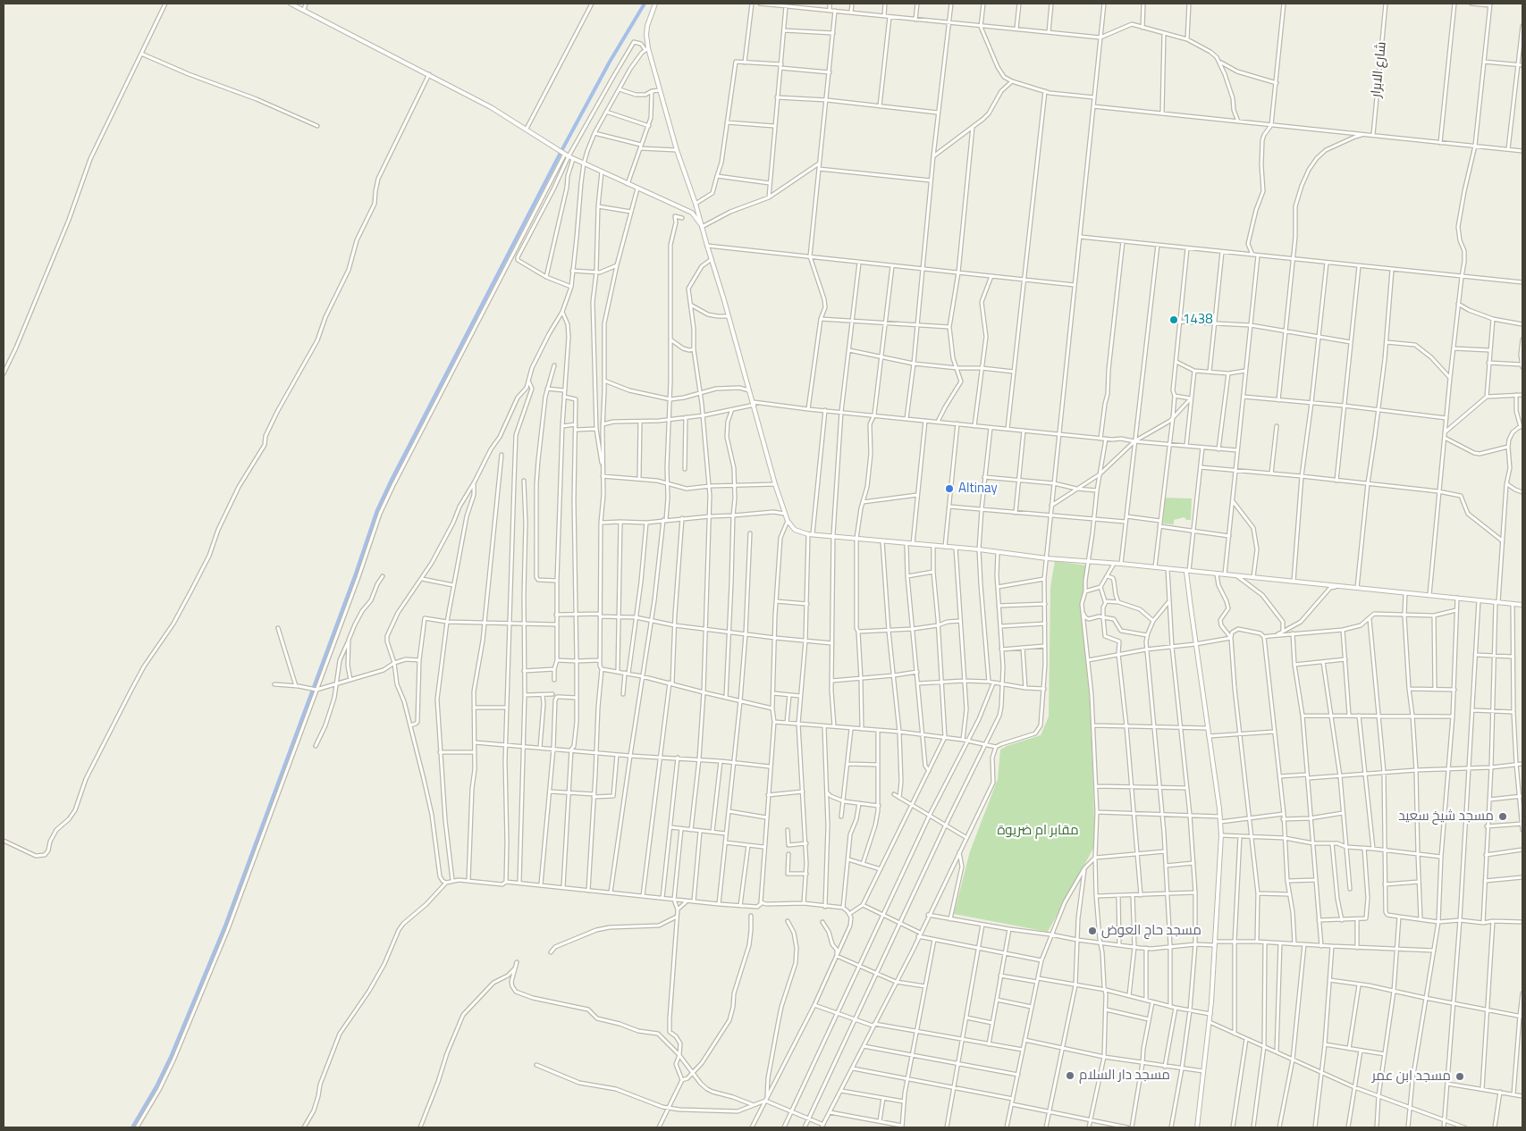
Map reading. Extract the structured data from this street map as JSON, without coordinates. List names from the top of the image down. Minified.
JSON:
{"streets":{"street":["شارع الابرار"]},"parks":["مقابر ام ضريوة"],"places":["1438","Altinay","مسجد شيخ سعيد","مسجد حاج العوض","مسجد دار السلام","مسجد ابن عمر"]}
